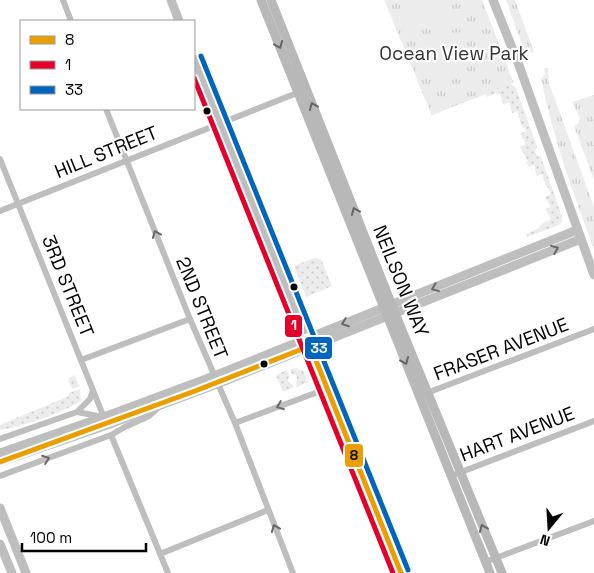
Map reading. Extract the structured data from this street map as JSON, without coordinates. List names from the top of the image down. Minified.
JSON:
{"streets":{"main road":["NEILSON WAY"],"street":["HILL STREET","3RD STREET","2ND STREET","FRASER AVENUE","HART AVENUE"]},"crossings":[["HILL STREET","NEILSON WAY"],["HILL STREET","3RD STREET"],["HILL STREET","2ND STREET"],["NEILSON WAY","FRASER AVENUE"],["NEILSON WAY","HART AVENUE"]],"one_way":["2ND STREET"],"parks":["Ocean View Park"],"lines":["transit line 33","transit line 1","transit line 8"],"legend":["8","1","33"],"scale_bar":"100 m","north":"bottom"}
